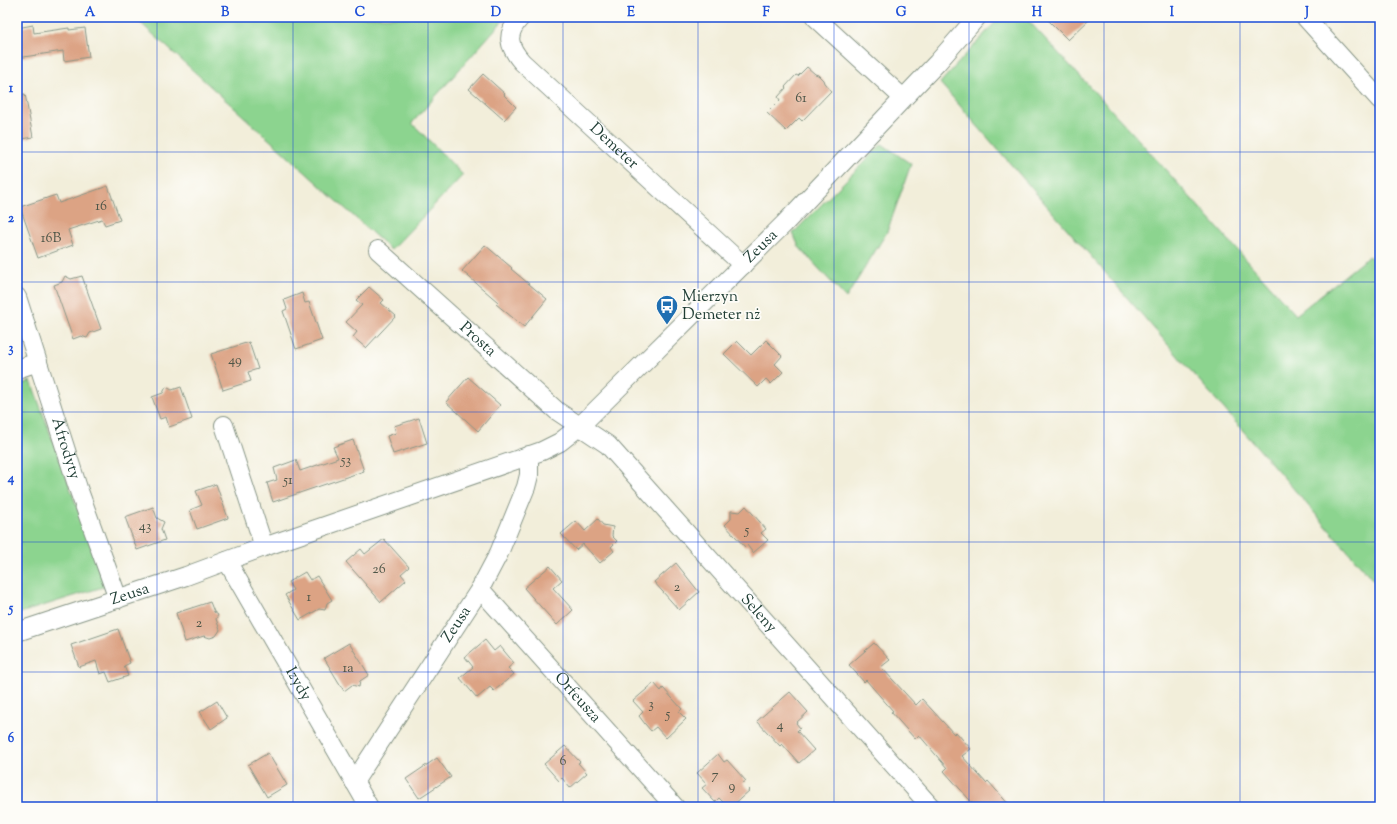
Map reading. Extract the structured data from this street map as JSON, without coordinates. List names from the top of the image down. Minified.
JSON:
{"streets":{"street":["Demeter","Zeusa","Prosta","Afrodyty","Seleny","Izydy","Orfeusza"]},"crossings":[["Demeter","Zeusa"],["Zeusa","Prosta"],["Zeusa","Afrodyty"],["Zeusa","Seleny"],["Zeusa","Izydy"],["Zeusa","Orfeusza"],["Prosta","Seleny"]],"places":{"bus stop":["Mierzyn Demeter nż"]},"house_numbers":["61","16","16B","49","53","51","43","5","26","2","1","2","1a","3","5","4","6","7","9"],"grid":{"columns":["A","B","C","D","E","F","G","H","I","J"],"rows":["1","2","3","4","5","6"]}}
